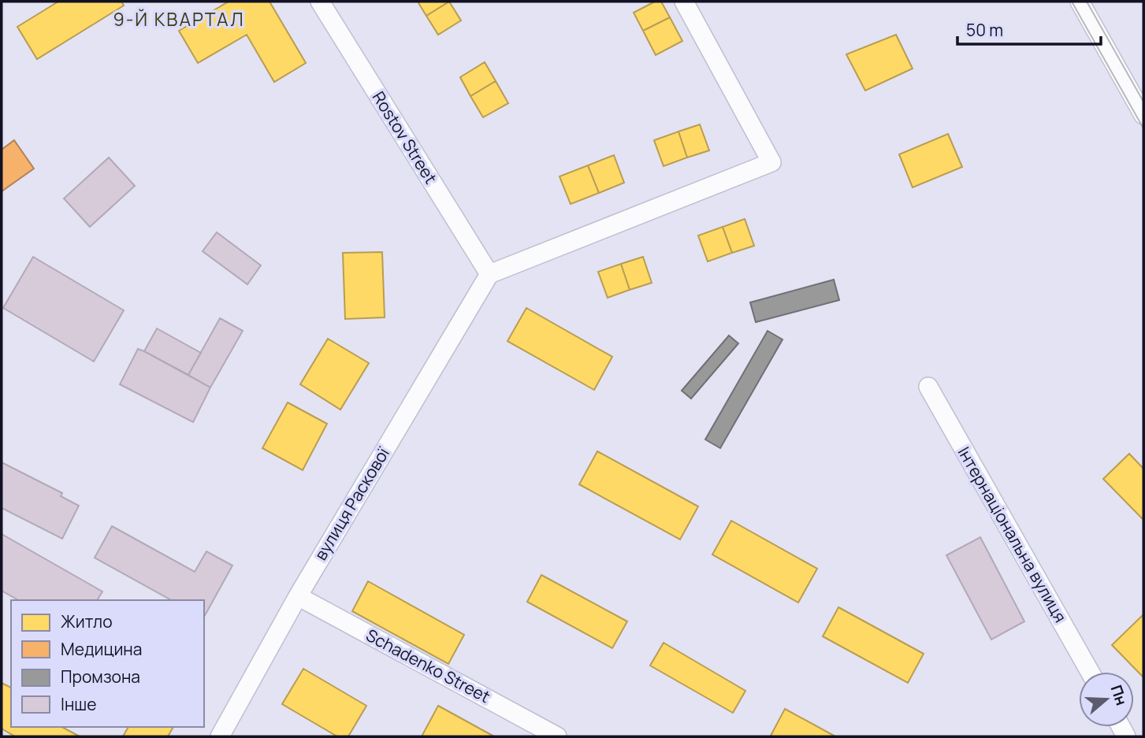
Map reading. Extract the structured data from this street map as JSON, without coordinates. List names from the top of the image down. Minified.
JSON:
{"streets":{"street":["Rostov Street","вулиця Раскової","Інтернаціональна вулиця","Schadenko Street"]},"crossings":[["Rostov Street","вулиця Раскової"],["вулиця Раскової","Schadenko Street"]],"districts":["9-Й КВАРТАЛ"],"legend":["Житло","Медицина","Промзона","Інше"],"scale_bar":"50 m","north":"right"}
